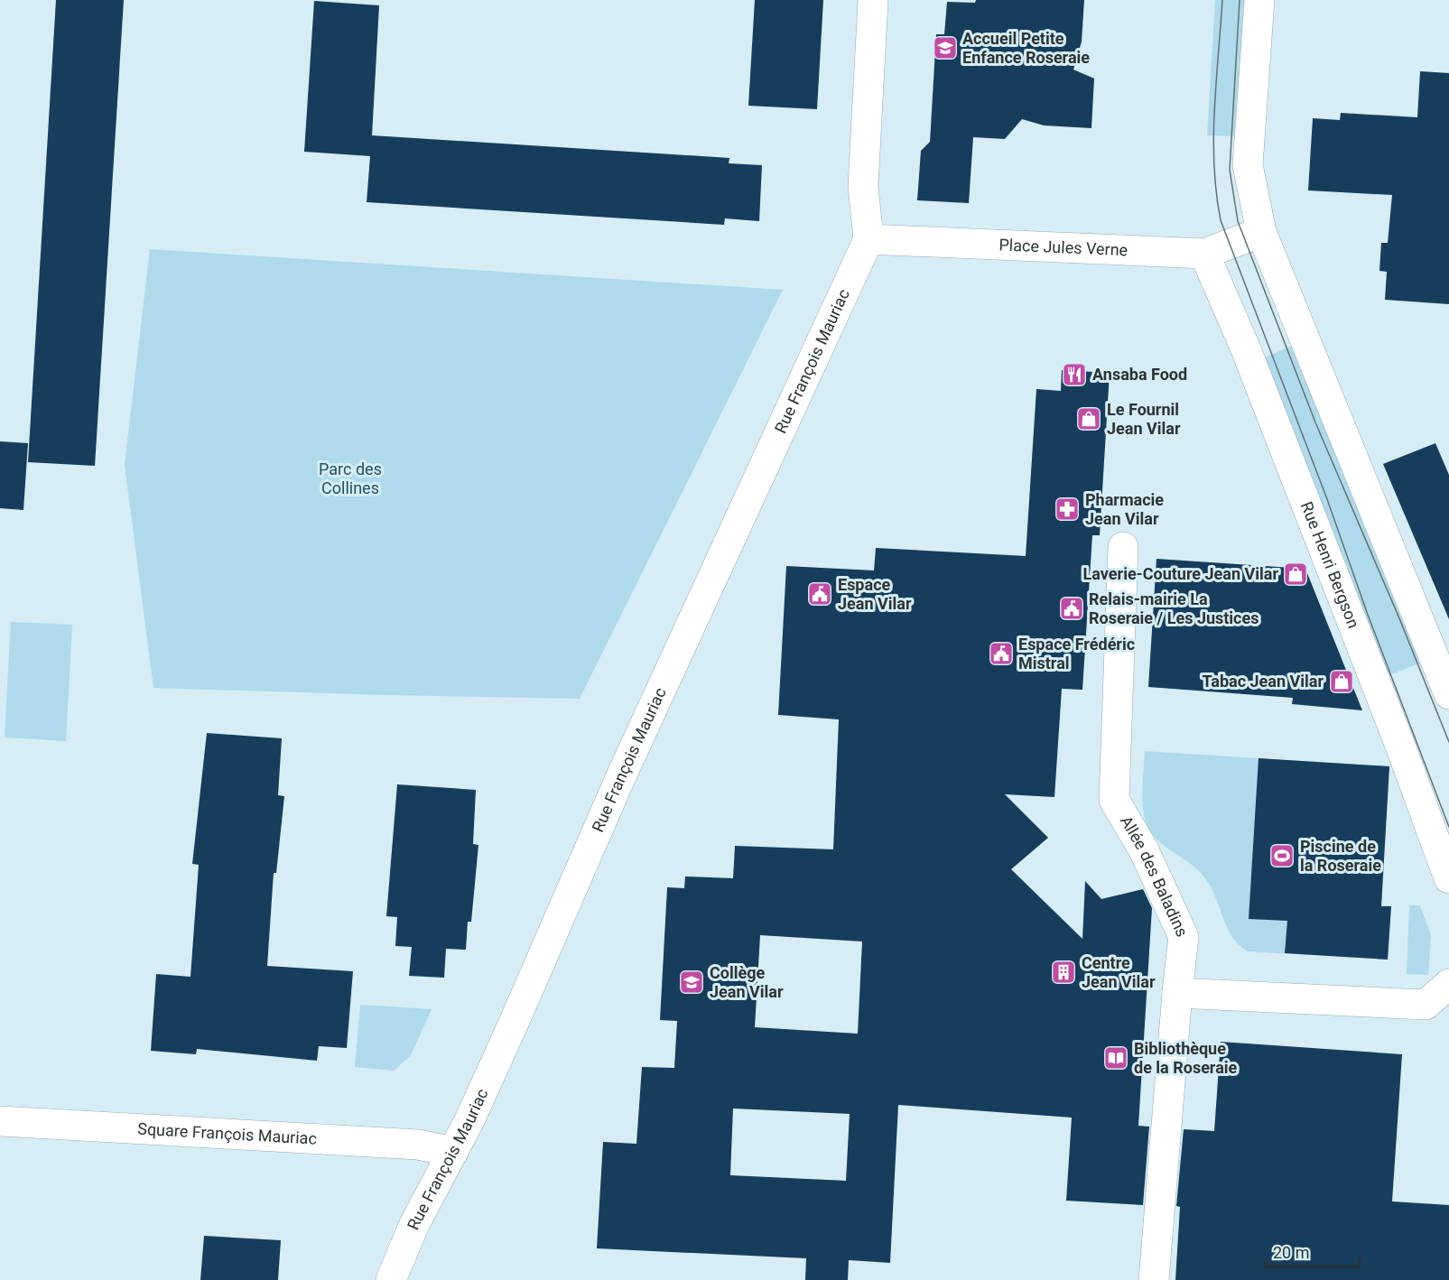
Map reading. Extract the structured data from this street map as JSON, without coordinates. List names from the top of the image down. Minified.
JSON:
{"streets":{"street":["Place Jules Verne","Rue François Mauriac","Rue Henri Bergson","Allée des Baladins","Square François Mauriac"]},"crossings":[["Place Jules Verne","Rue François Mauriac"],["Place Jules Verne","Rue Henri Bergson"],["Rue François Mauriac","Square François Mauriac"]],"parks":["Parc des Collines"],"places":{"school or university":["Accueil Petite Enfance Roseraie","Collège Jean Vilar"],"restaurant":["Ansaba Food"],"shop":["Le Fournil Jean Vilar","Laverie-Couture Jean Vilar","Tabac Jean Vilar"],"pharmacy":["Pharmacie Jean Vilar"],"public building":["Espace Jean Vilar","Relais-mairie La Roseraie / Les Justices","Espace Frédéric Mistral"],"sports":["Piscine de la Roseraie"],"building":["Centre Jean Vilar"],"library":["Bibliothèque de la Roseraie"]},"scale_bar":"20 m"}
